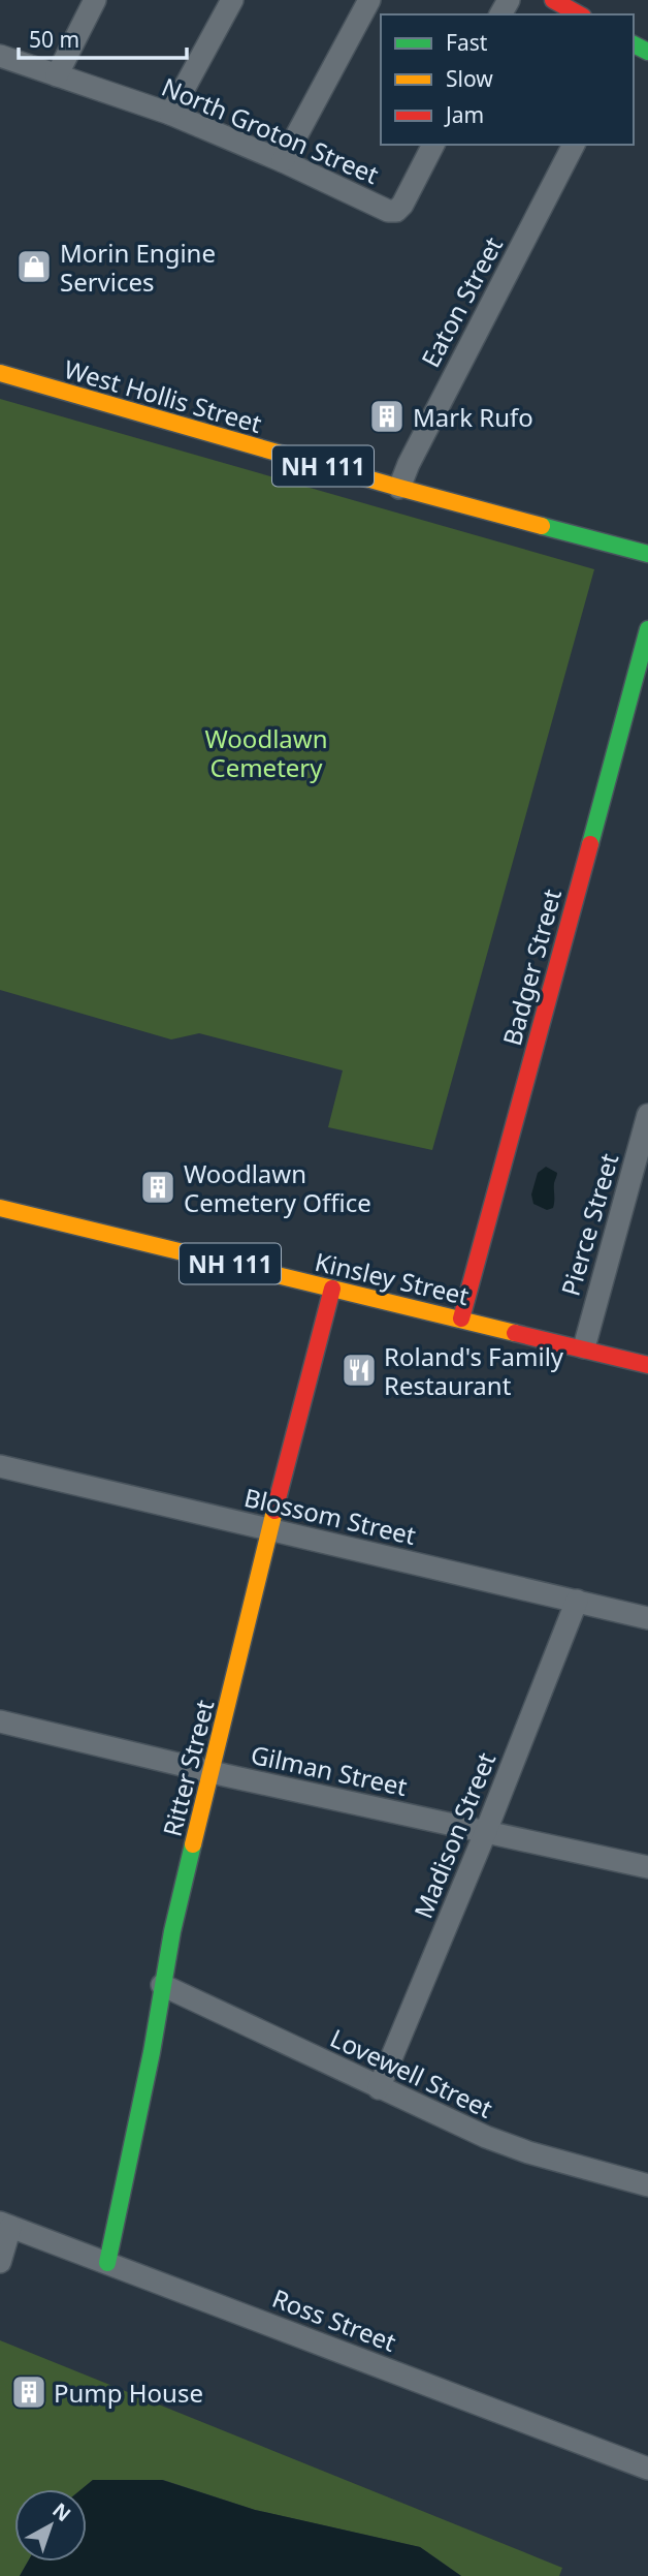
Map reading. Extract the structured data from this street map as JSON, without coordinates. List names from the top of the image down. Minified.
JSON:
{"streets":{"street":["North Groton Street","Eaton Street","West Hollis Street","NH 111","Badger Street","Pierce Street","Kinsley Street","Blossom Street","Ritter Street","Gilman Street","Madison Street","Lovewell Street","Ross Street"]},"crossings":[["Eaton Street","West Hollis Street"],["Badger Street","Kinsley Street"],["Pierce Street","Kinsley Street"],["Kinsley Street","Ritter Street"],["Blossom Street","Ritter Street"],["Blossom Street","Madison Street"],["Ritter Street","Gilman Street"],["Ritter Street","Lovewell Street"],["Ritter Street","Ross Street"],["Gilman Street","Madison Street"],["Madison Street","Lovewell Street"]],"parks":["Woodlawn Cemetery"],"places":{"shop":["Morin Engine Services"],"building":["Mark Rufo","Woodlawn Cemetery Office","Pump House"],"restaurant":["Roland's Family Restaurant"]},"legend":["Fast","Slow","Jam"],"scale_bar":"50 m","north":"top right"}
